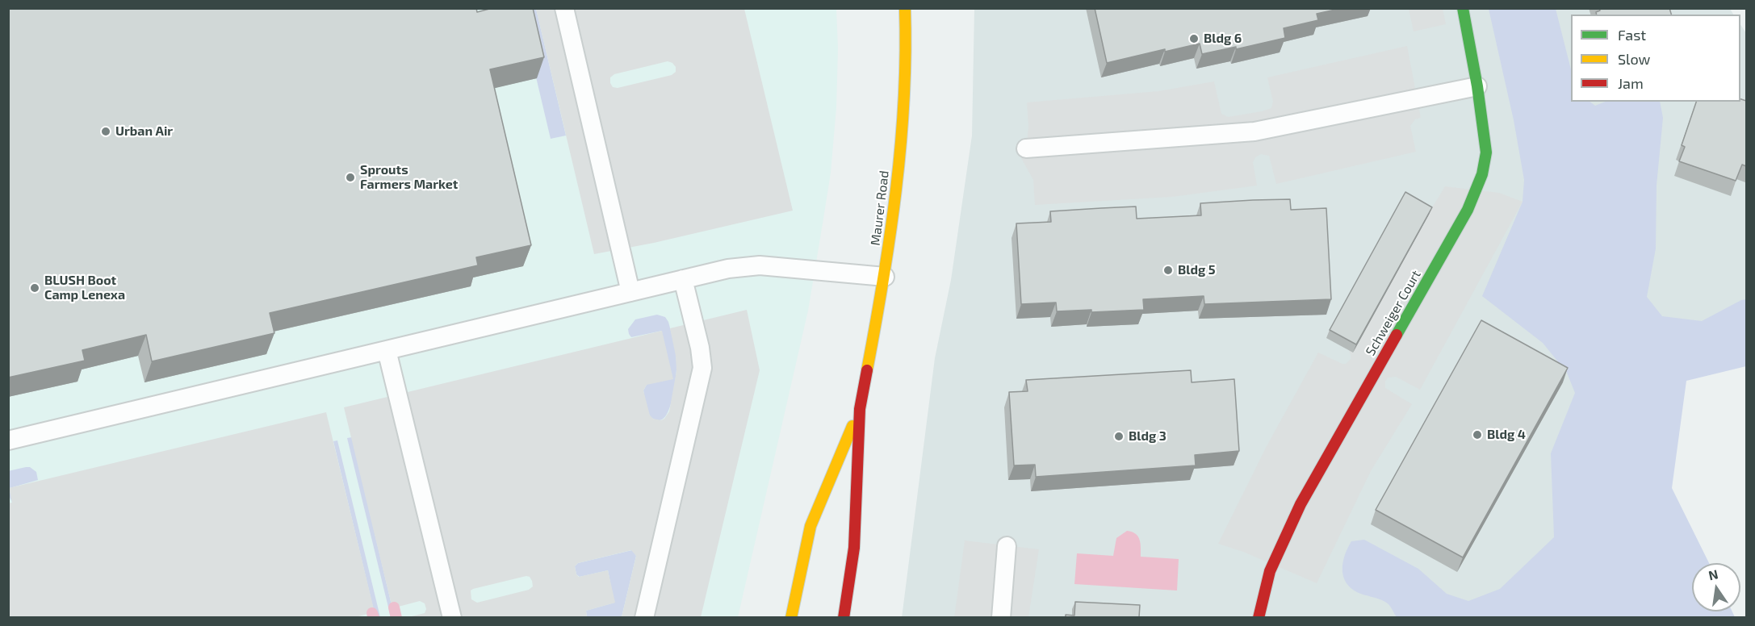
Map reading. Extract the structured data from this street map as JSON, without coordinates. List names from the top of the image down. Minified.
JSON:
{"streets":{"street":["Maurer Road","Schweiger Court"]},"places":["Bldg 6","Urban Air","Sprouts Farmers Market","Bldg 5","BLUSH Boot Camp Lenexa","Bldg 4","Bldg 3"],"legend":["Fast","Slow","Jam"],"north":"top"}
